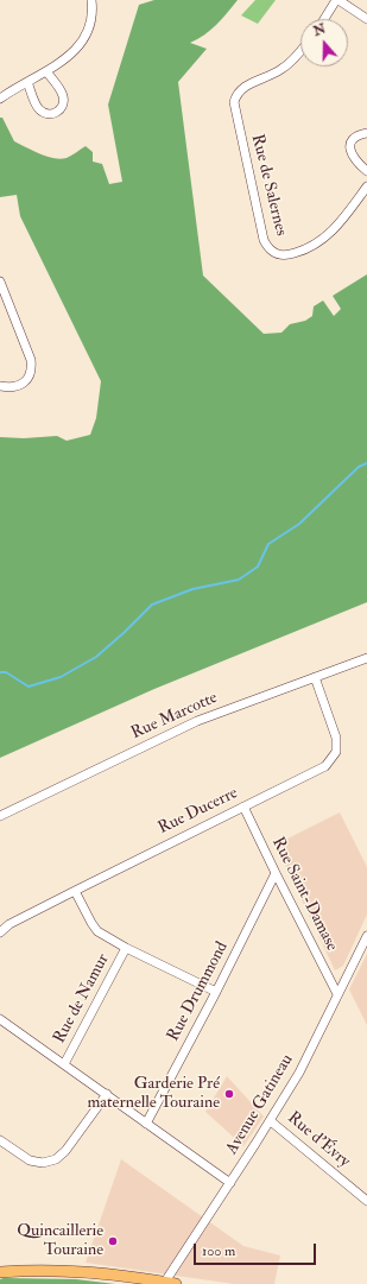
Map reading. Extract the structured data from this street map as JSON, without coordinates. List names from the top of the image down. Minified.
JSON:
{"streets":{"street":["Rue de Salernes","Rue Marcotte","Rue Ducerre","Rue Saint-Damase","Rue Drummond","Rue de Namur","Avenue Gatineau","Rue d'Évry"]},"crossings":[["Rue Marcotte","Rue Ducerre"],["Rue Ducerre","Rue Saint-Damase"],["Rue Saint-Damase","Rue Drummond"],["Rue Saint-Damase","Avenue Gatineau"],["Avenue Gatineau","Rue d'Évry"]],"places":["Garderie Pré maternelle Touraine","Quincaillerie Touraine"],"scale_bar":"100 m","north":"top"}
